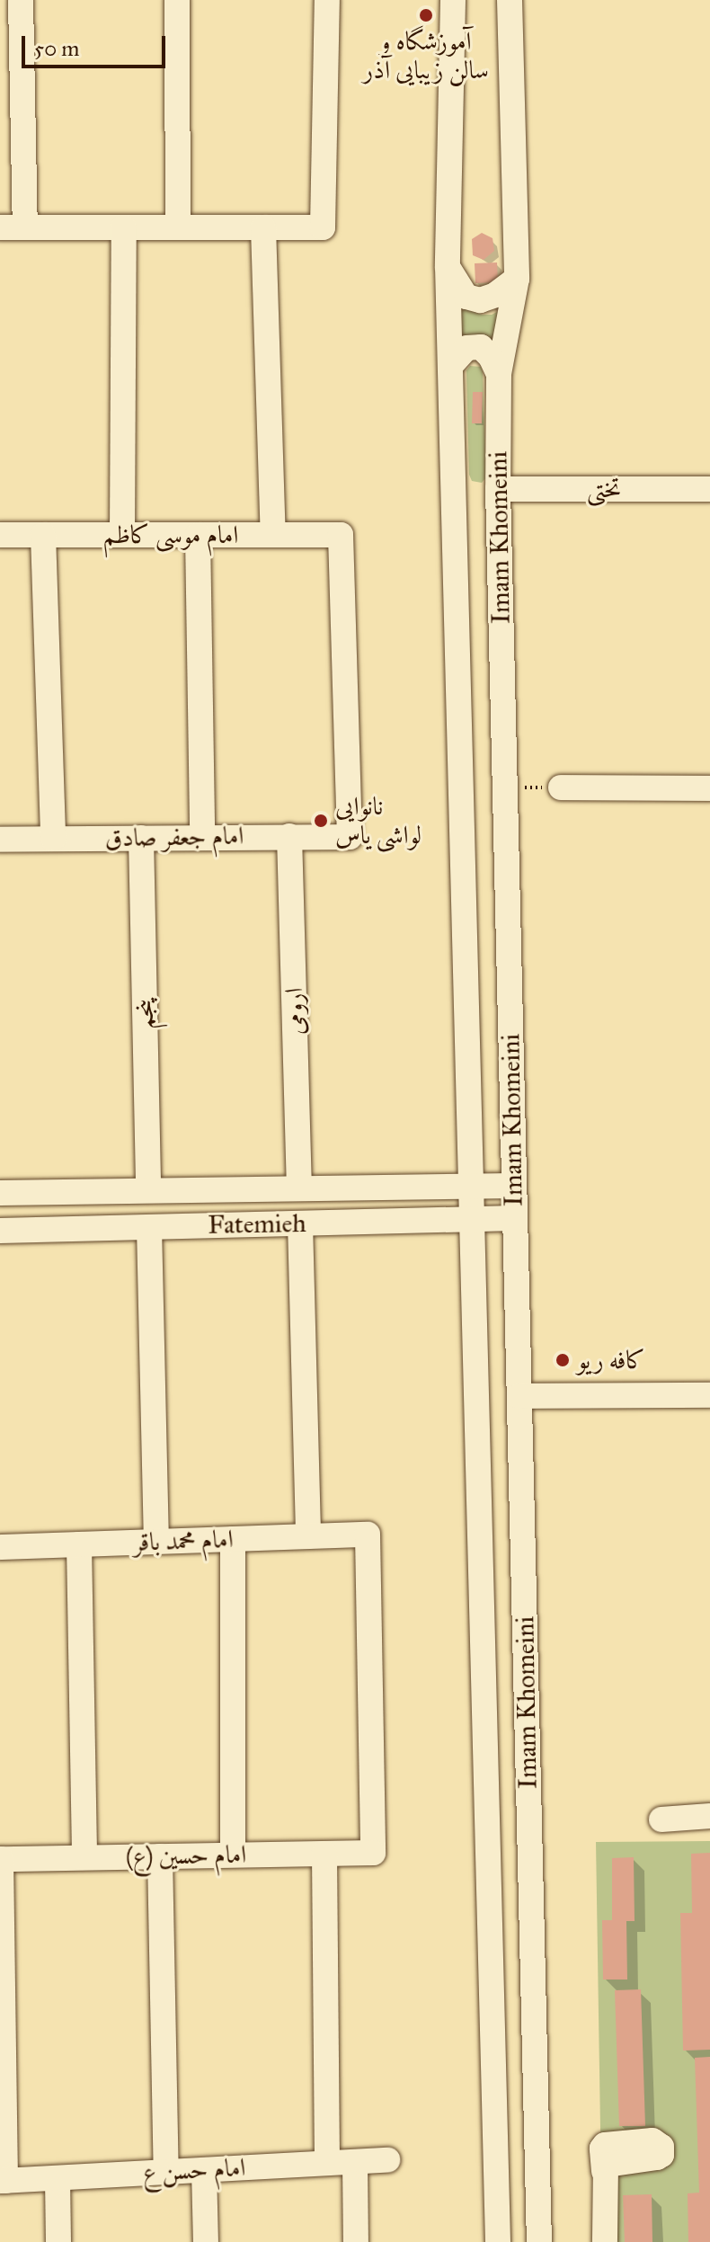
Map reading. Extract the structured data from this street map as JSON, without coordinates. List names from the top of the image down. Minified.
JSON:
{"streets":{"street":["تختی","امام موسی کاظم","Imam Khomeini","امام جعفر صادق","ارومی","پنجم","Fatemieh","امام محمد باقر","امام حسین (ع)","امام حسن ع"]},"crossings":[["تختی","Imam Khomeini"],["امام موسی کاظم","امام جعفر صادق"],["Imam Khomeini","Fatemieh"],["امام جعفر صادق","ارومی"],["امام جعفر صادق","پنجم"],["ارومی","Fatemieh"],["پنجم","Fatemieh"],["امام محمد باقر","امام حسین (ع)"]],"places":["آموزشگاه و سالن زیبایی آذر","نانوایی لواشی یاس","کافه ریو"],"scale_bar":"50 m"}
